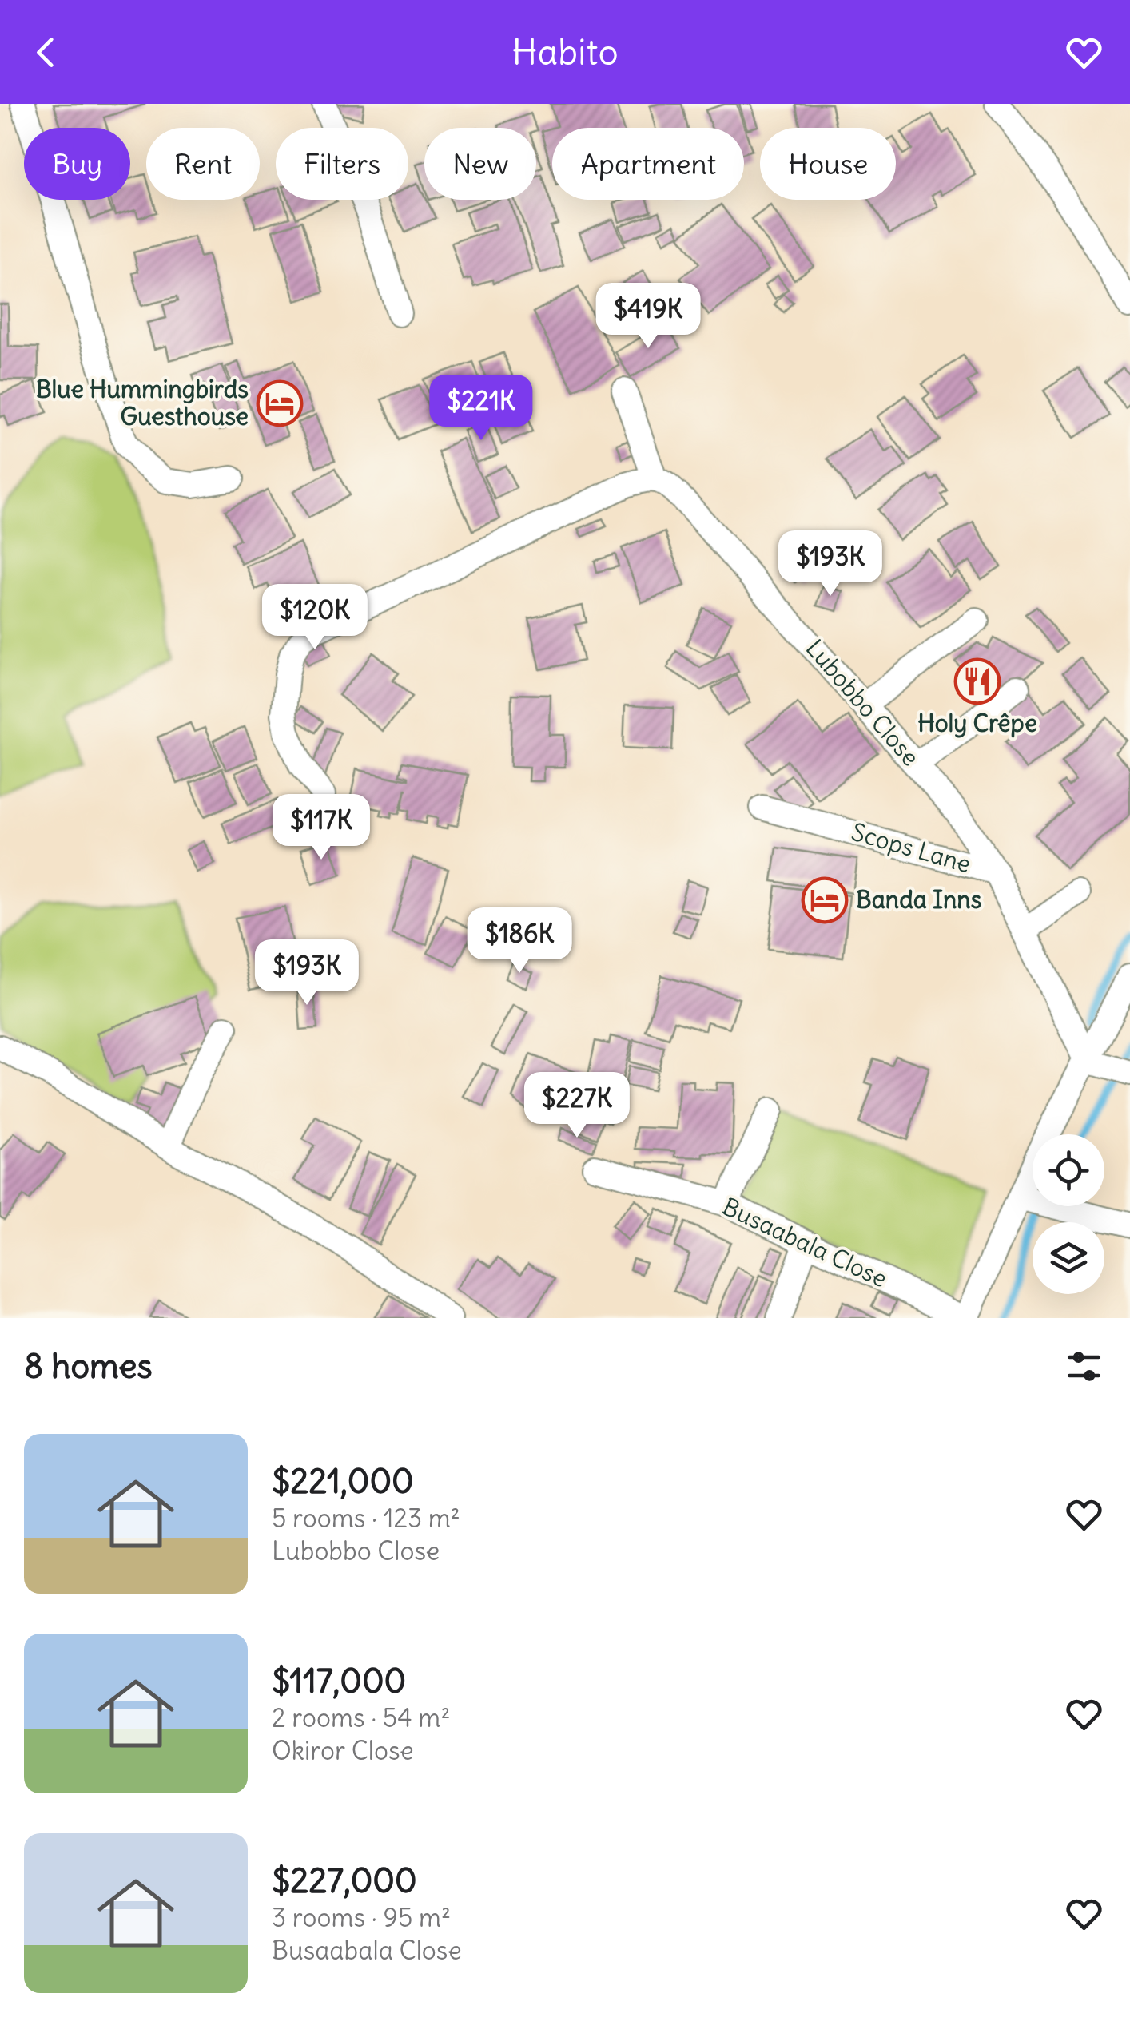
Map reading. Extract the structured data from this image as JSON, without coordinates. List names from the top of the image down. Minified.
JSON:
{"streets":{"street":["Lubobbo Close","Scops Lane","Busaabala Close"]},"crossings":[["Lubobbo Close","Scops Lane"]],"places":{"hotel":["Blue Hummingbirds Guesthouse","Banda Inns"],"restaurant":["Holy Crêpe"]},"page":{"header":"Habito","chip":["Buy","Rent","Filters","New","Apartment","House"],"price":["$419K","$221K","$193K","$120K","$117K","$186K","$193K","$227K"],"heading":"8 homes","list":[{"name":"$221,000","note":"5 rooms · 123 m² · Lubobbo Close"},{"name":"$117,000","note":"2 rooms · 54 m² · Okiror Close"},{"name":"$227,000","note":"3 rooms · 95 m² · Busaabala Close"}]}}
